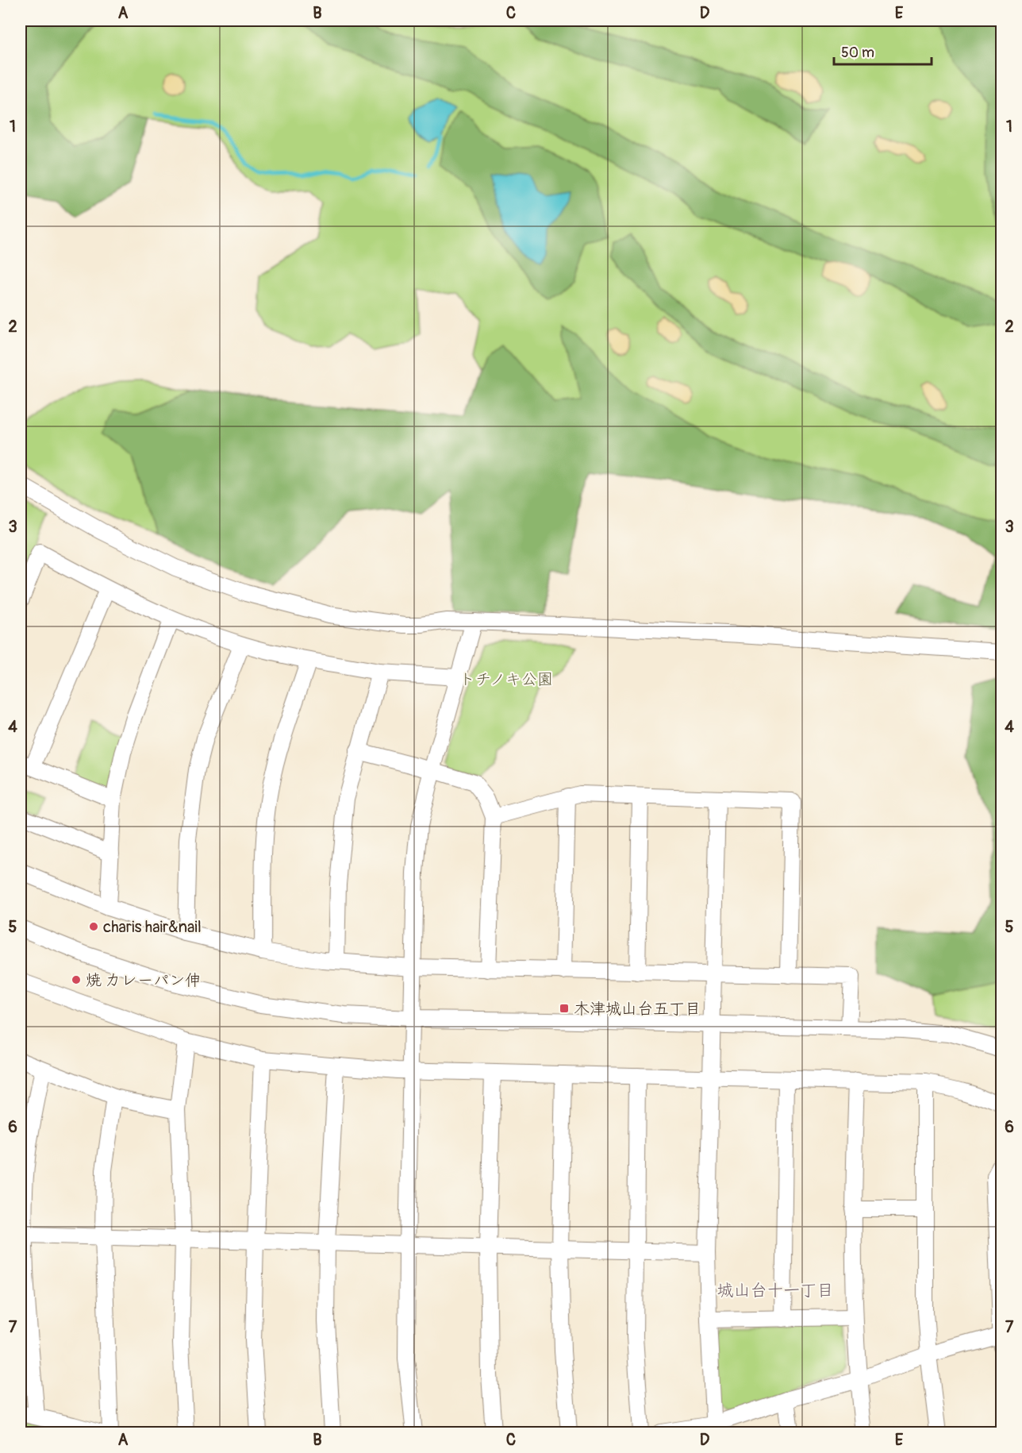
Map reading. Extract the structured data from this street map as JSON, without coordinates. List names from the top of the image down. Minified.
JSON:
{"districts":["城山台十一丁目"],"parks":["トチノキ公園"],"places":{"other":["charis hair&nail","焼 カレーパン伸"],"transit":["木津城山台五丁目"]},"scale_bar":"50 m","grid":{"columns":["A","B","C","D","E"],"rows":["1","2","3","4","5","6","7"]}}
